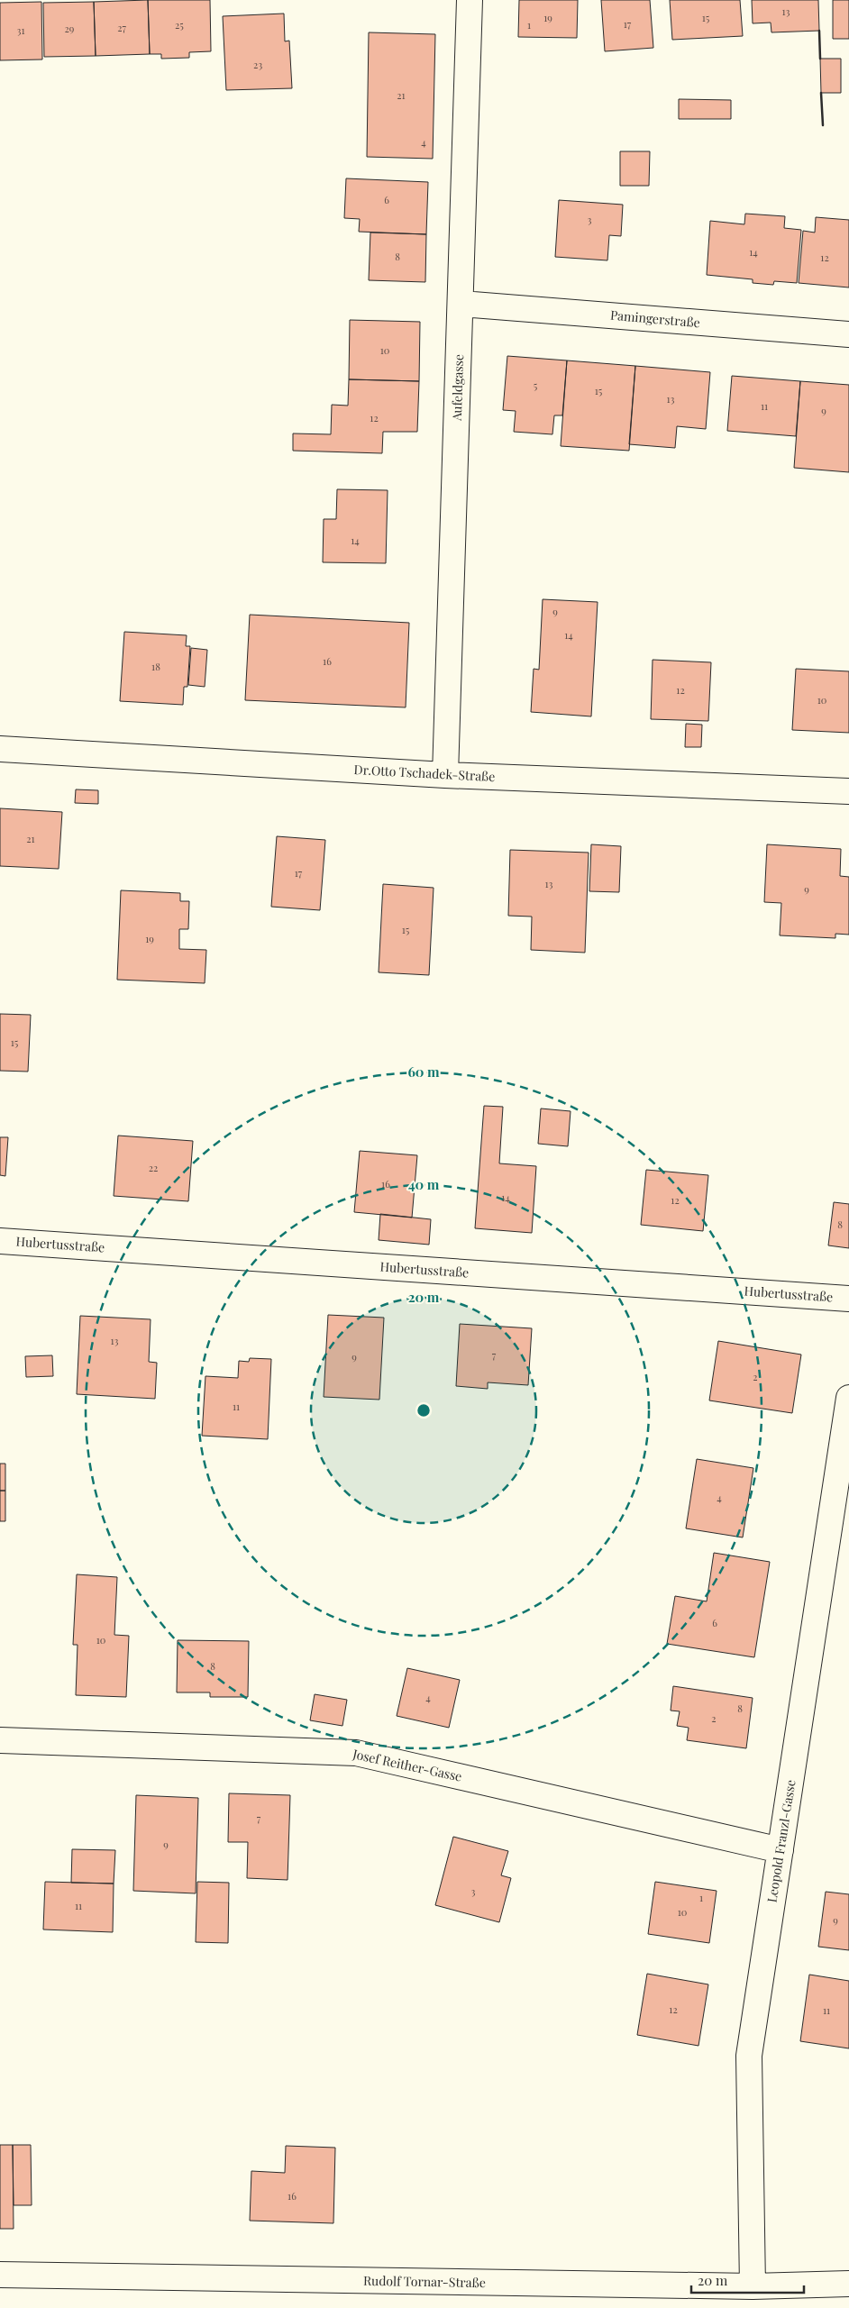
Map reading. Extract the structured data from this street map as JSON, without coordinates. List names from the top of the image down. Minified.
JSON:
{"streets":{"street":["Pamingerstraße","Aufeldgasse","Dr.Otto Tschadek-Straße","Hubertusstraße","Josef Reither-Gasse","Leopold Franzl-Gasse","Rudolf Tornar-Straße"]},"crossings":[["Pamingerstraße","Aufeldgasse"],["Aufeldgasse","Dr.Otto Tschadek-Straße"],["Josef Reither-Gasse","Leopold Franzl-Gasse"],["Leopold Franzl-Gasse","Rudolf Tornar-Straße"]],"house_numbers":["13","19","15","17","25","1","27","29","31","23","21","4","6","3","14","8","12","10","5","15","13","11","9","12","14","9","14","16","18","12","10","21","17","13","9","15","19","15","22","16","14","12","8","13","7","9","2","11","4","6","10","8","4","8","2","7","9","3","1","11","10","9","12","11","16"],"scale_bar":"20 m","rings":["60 m","40 m","20 m"]}
